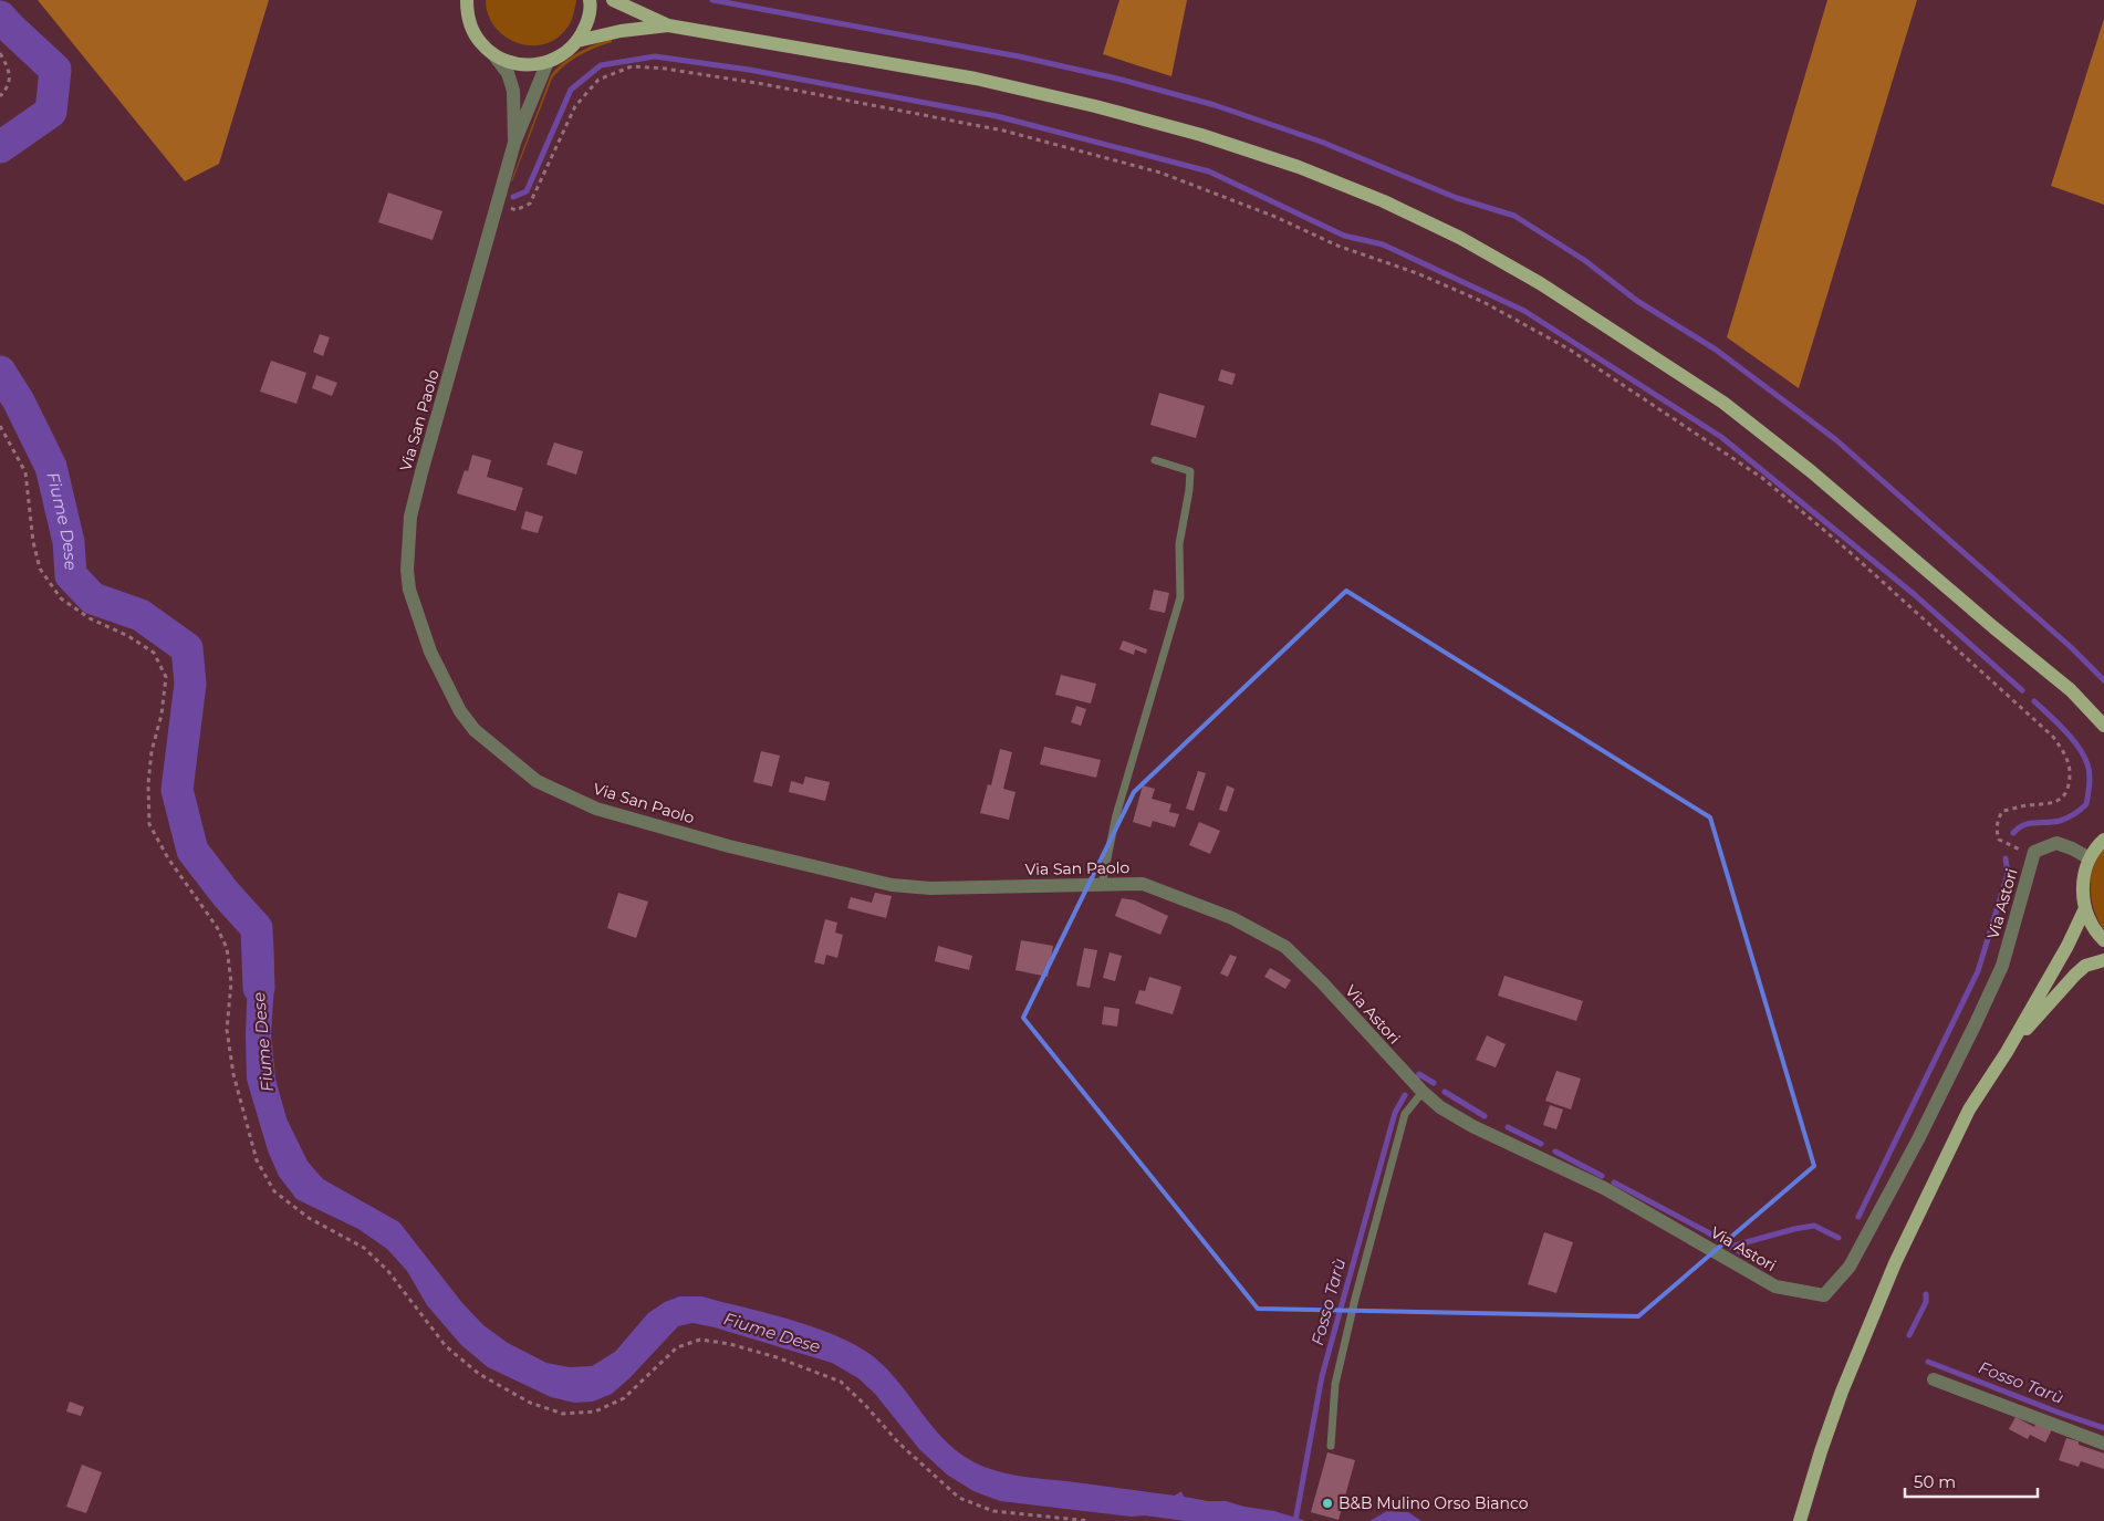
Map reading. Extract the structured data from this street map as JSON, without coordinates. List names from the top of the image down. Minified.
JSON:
{"streets":{"street":["Via San Paolo","Via Astori"]},"crossings":[["Via San Paolo","Via Astori"]],"water":["Fiume Dese","Fosso Tarù"],"places":["B&B Mulino Orso Bianco"],"scale_bar":"50 m"}
